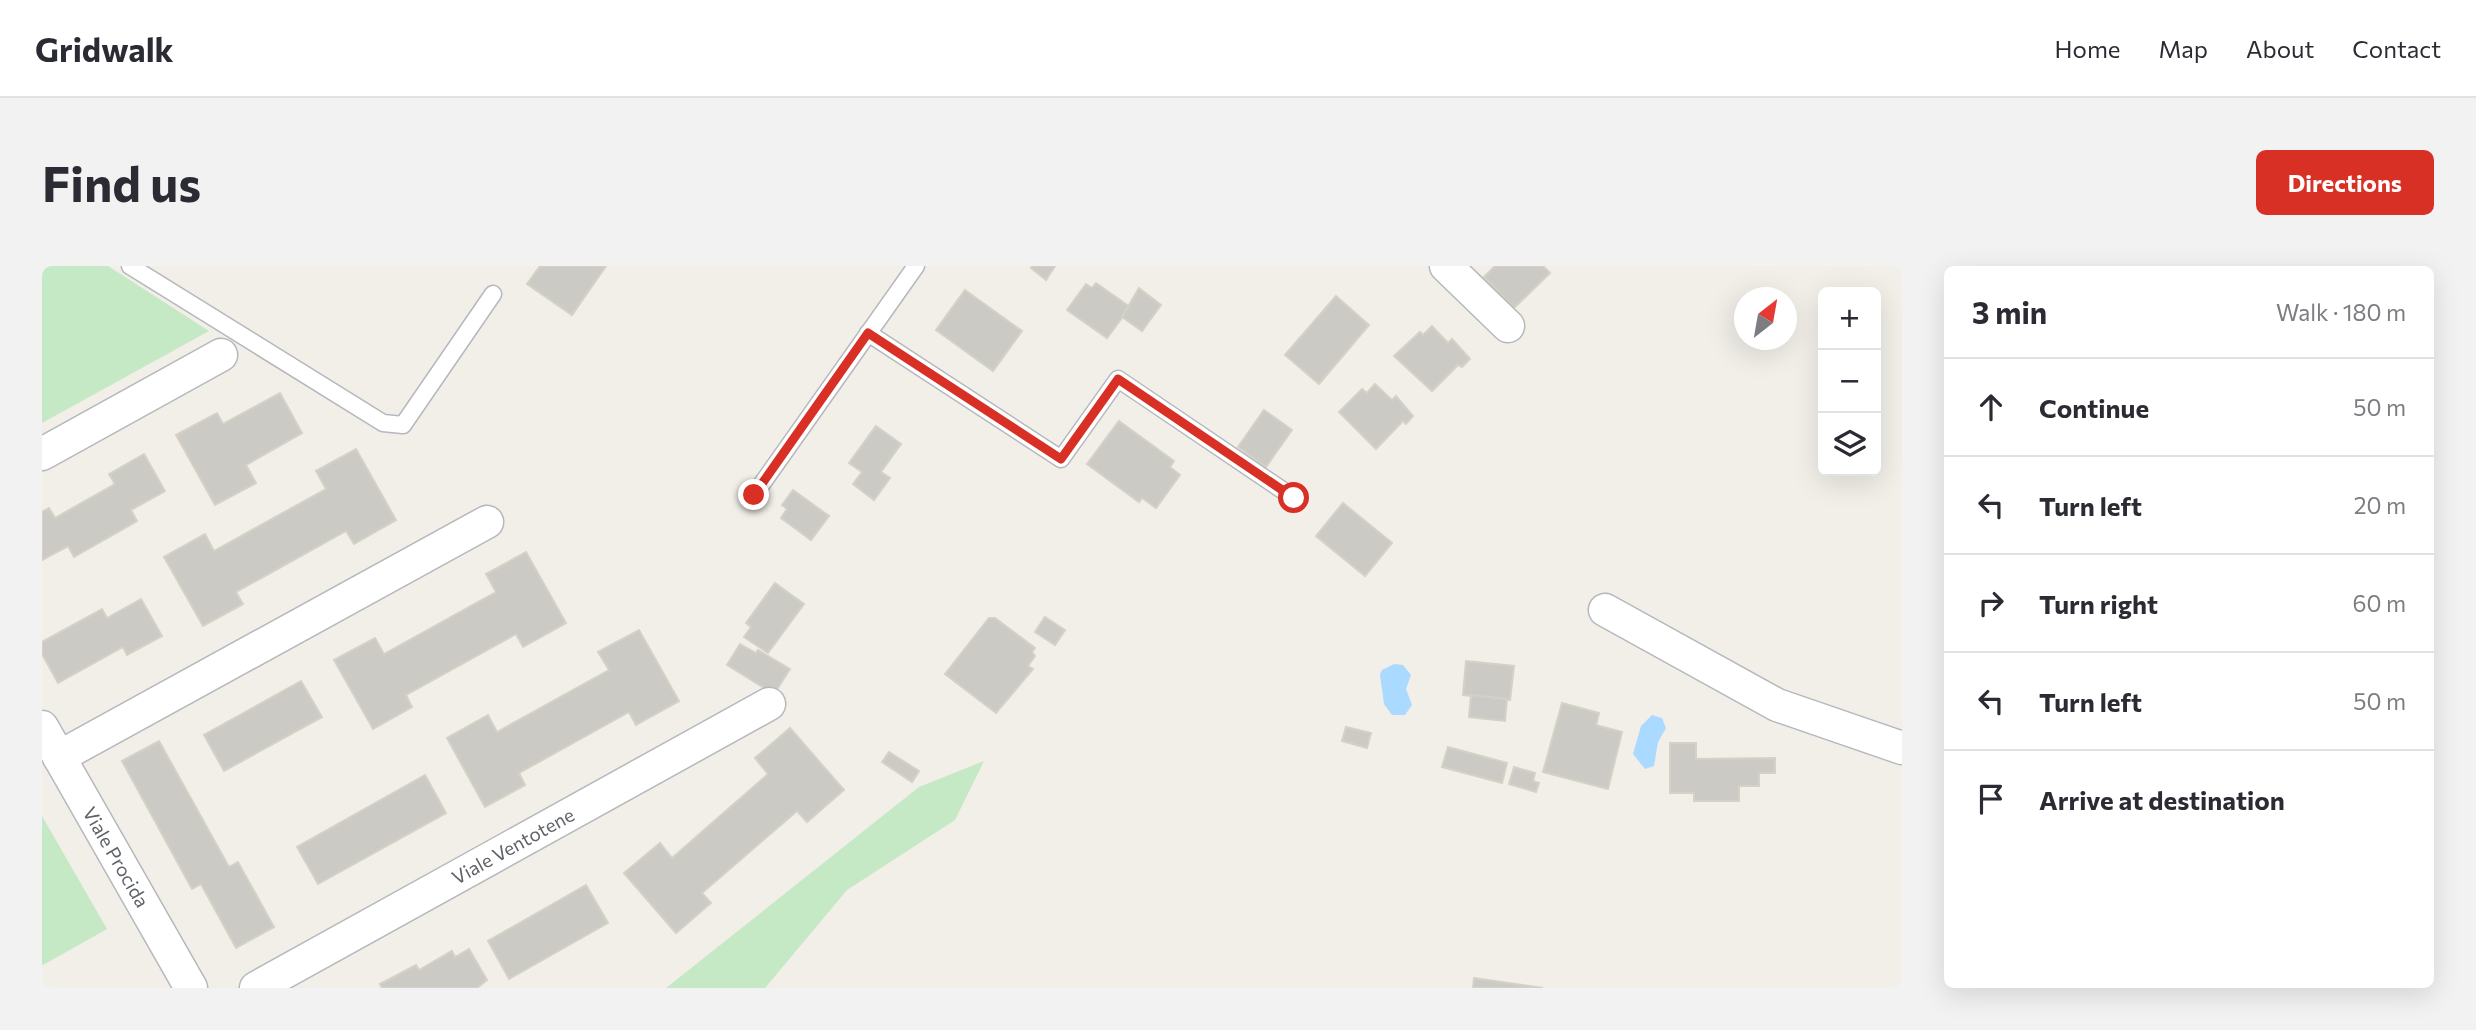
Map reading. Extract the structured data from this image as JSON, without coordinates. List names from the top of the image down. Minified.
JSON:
{"streets":{"street":["Viale Ventotene","Viale Procida"]},"north":"top right","page":{"header":"Gridwalk","nav":["Home","Map","About","Contact"],"buttons":"Directions","title":"Find us","heading":["3 min","Walk · 180 m"],"map_buttons":["+","−"],"list":[["Continue","50 m"],["Turn left","20 m"],["Turn right","60 m"],["Turn left","50 m"],"Arrive at destination"]}}
